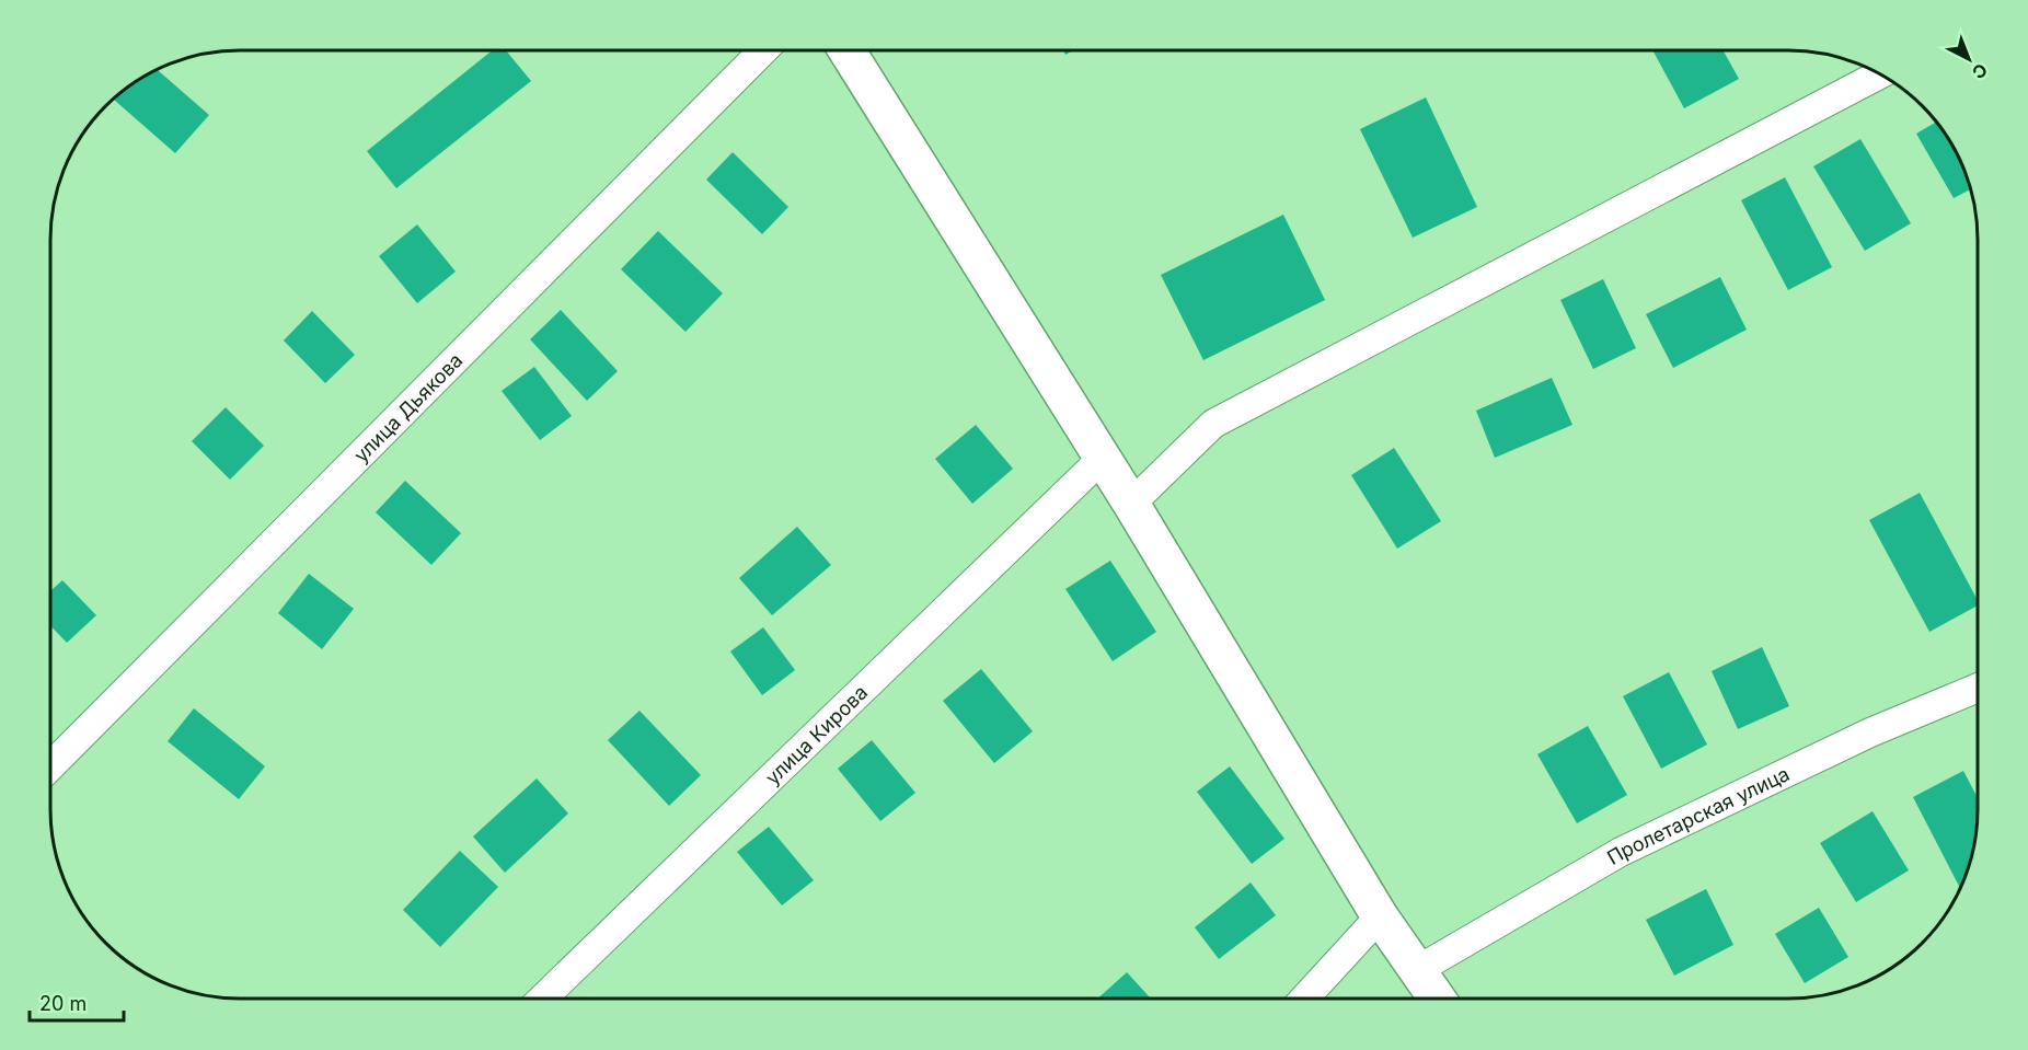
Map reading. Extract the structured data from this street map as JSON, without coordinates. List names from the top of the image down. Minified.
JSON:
{"streets":{"street":["улица Дьякова","улица Кирова","Пролетарская улица"]},"scale_bar":"20 m","north":"bottom right"}
